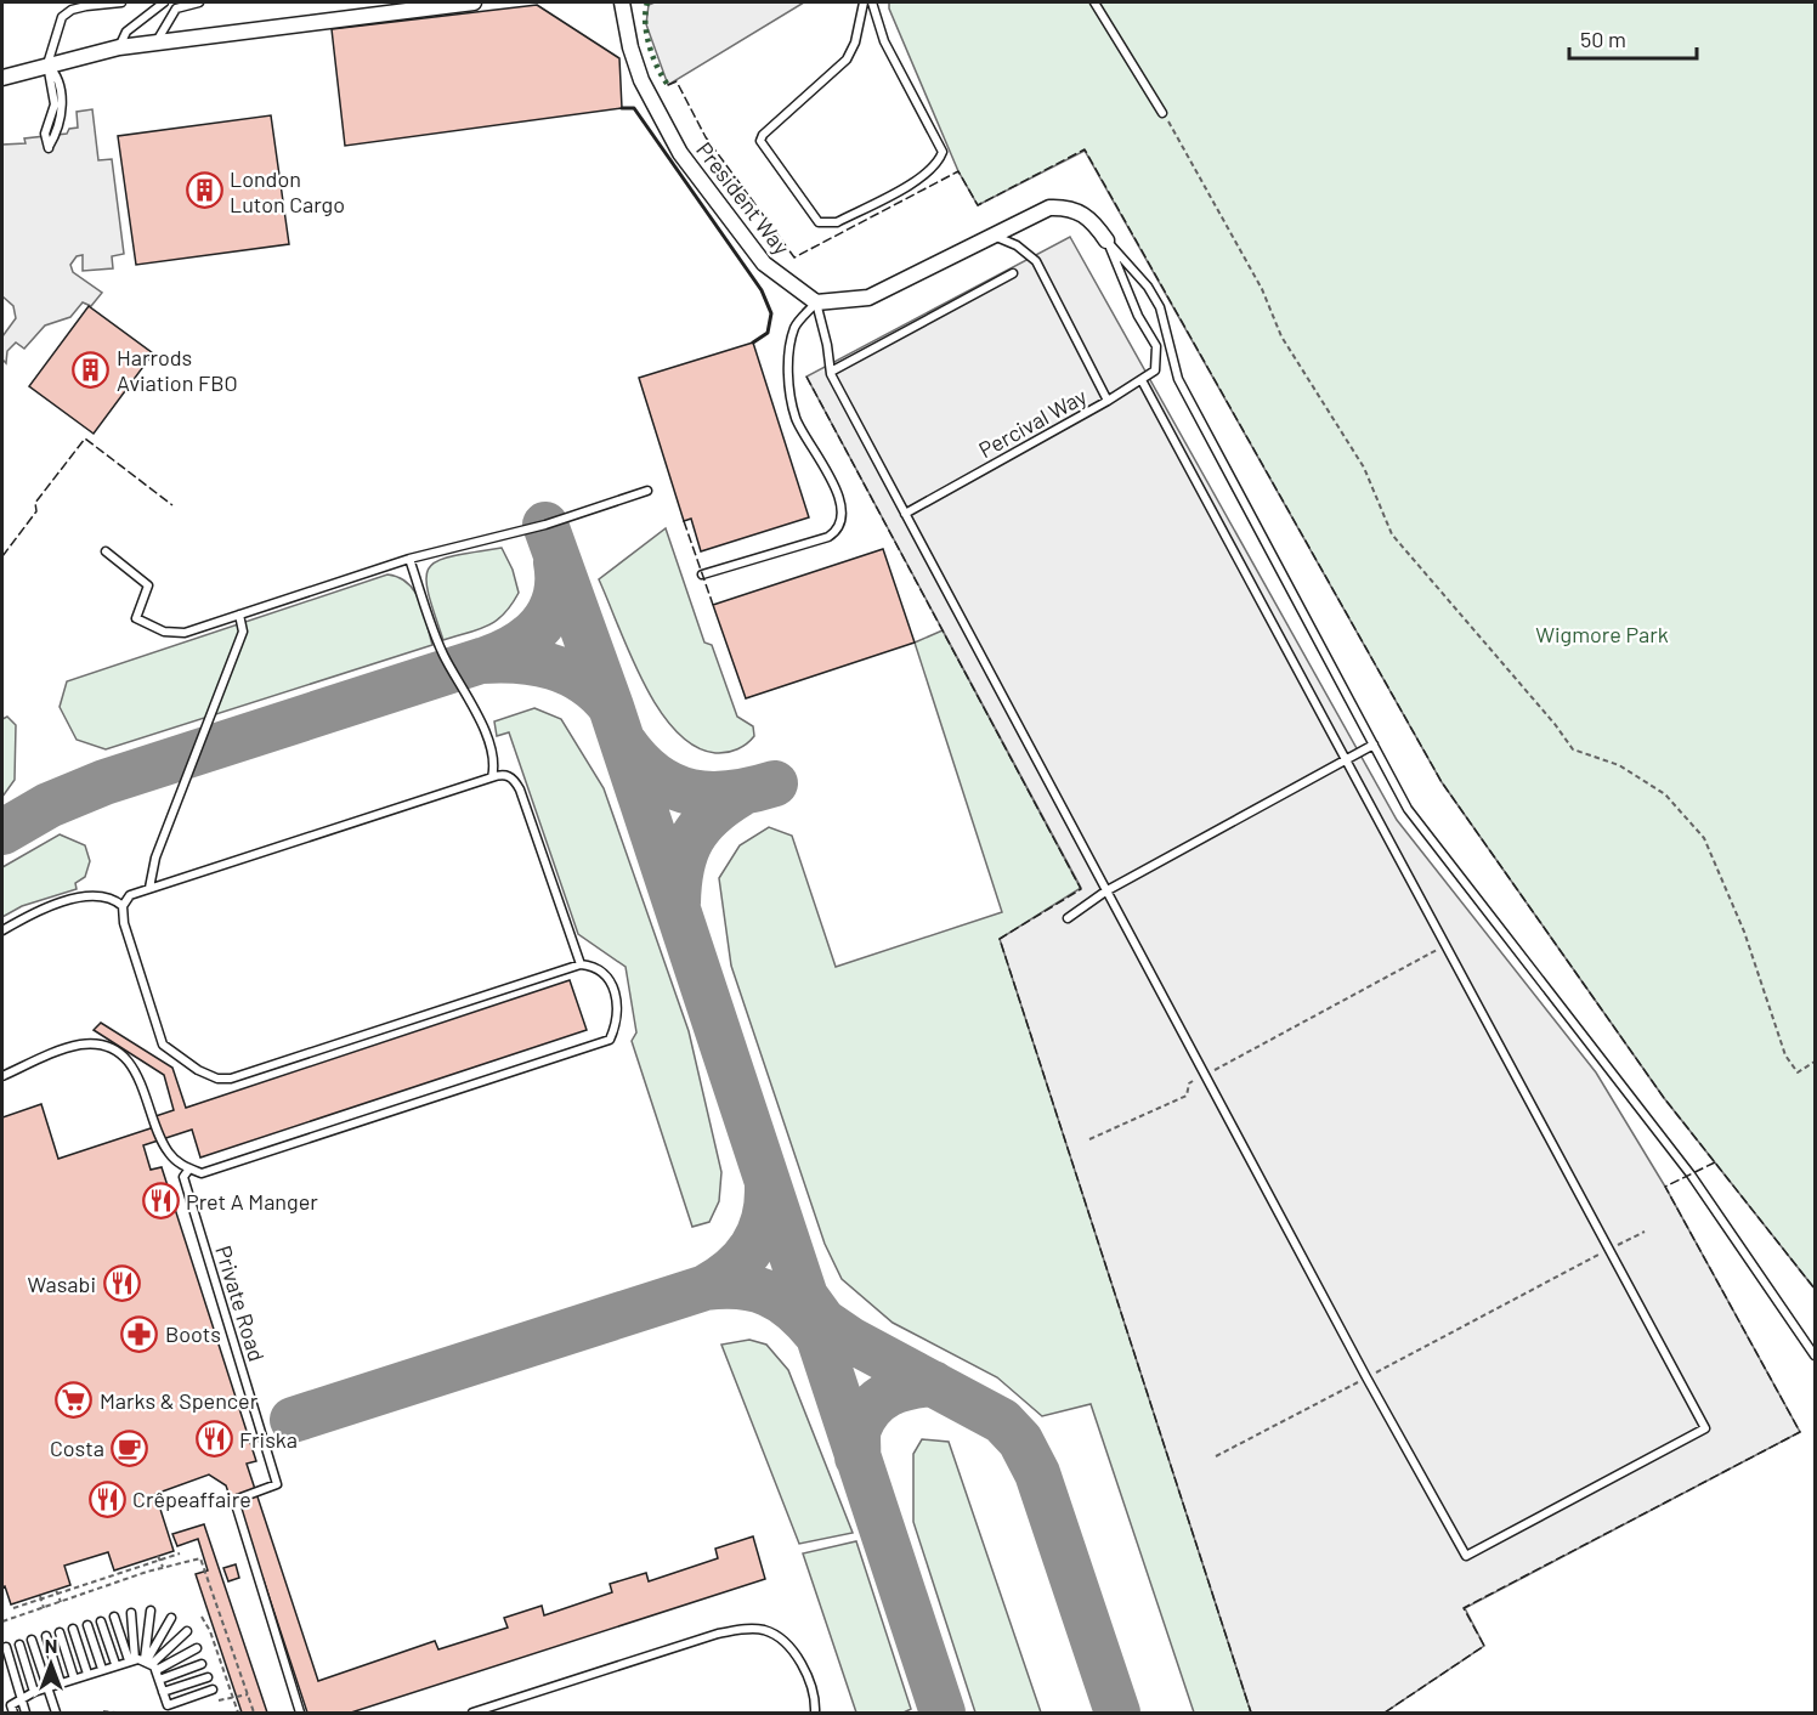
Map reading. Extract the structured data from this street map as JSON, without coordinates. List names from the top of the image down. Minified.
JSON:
{"streets":{"street":["President Way"],"lane":["Percival Way","Private Road"]},"parks":["Wigmore Park"],"places":{"building":["London Luton Cargo","Harrods Aviation FBO"],"restaurant":["Pret A Manger","Wasabi","Friska","Crêpeaffaire"],"pharmacy":["Boots"],"supermarket":["Marks & Spencer"],"cafe":["Costa"]},"scale_bar":"50 m","north":"top"}
